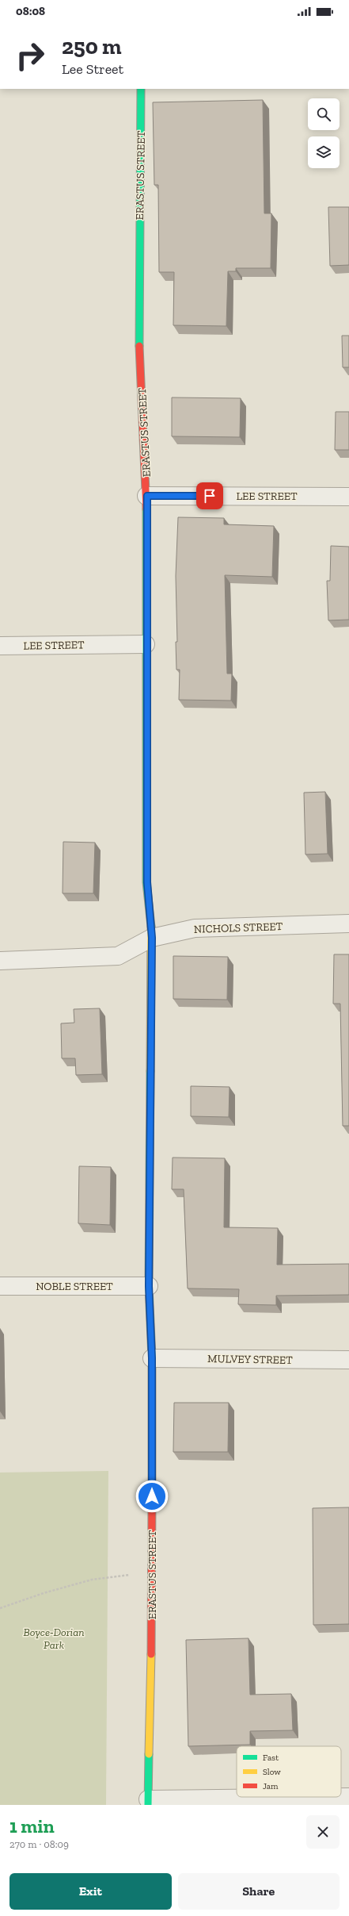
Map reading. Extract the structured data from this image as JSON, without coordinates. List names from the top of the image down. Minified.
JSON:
{"streets":{"street":["ERASTUS STREET","LEE STREET","NICHOLS STREET","NOBLE STREET","MULVEY STREET"]},"crossings":[["ERASTUS STREET","LEE STREET"],["ERASTUS STREET","NICHOLS STREET"],["ERASTUS STREET","NOBLE STREET"],["ERASTUS STREET","MULVEY STREET"]],"parks":["Boyce-Dorian Park"],"legend":["Fast","Slow","Jam"],"page":{"status":"08:08","turn":["250 m","Lee Street"],"heading":["1 min","270 m · 08:09"],"buttons":["Exit","Share"]}}
